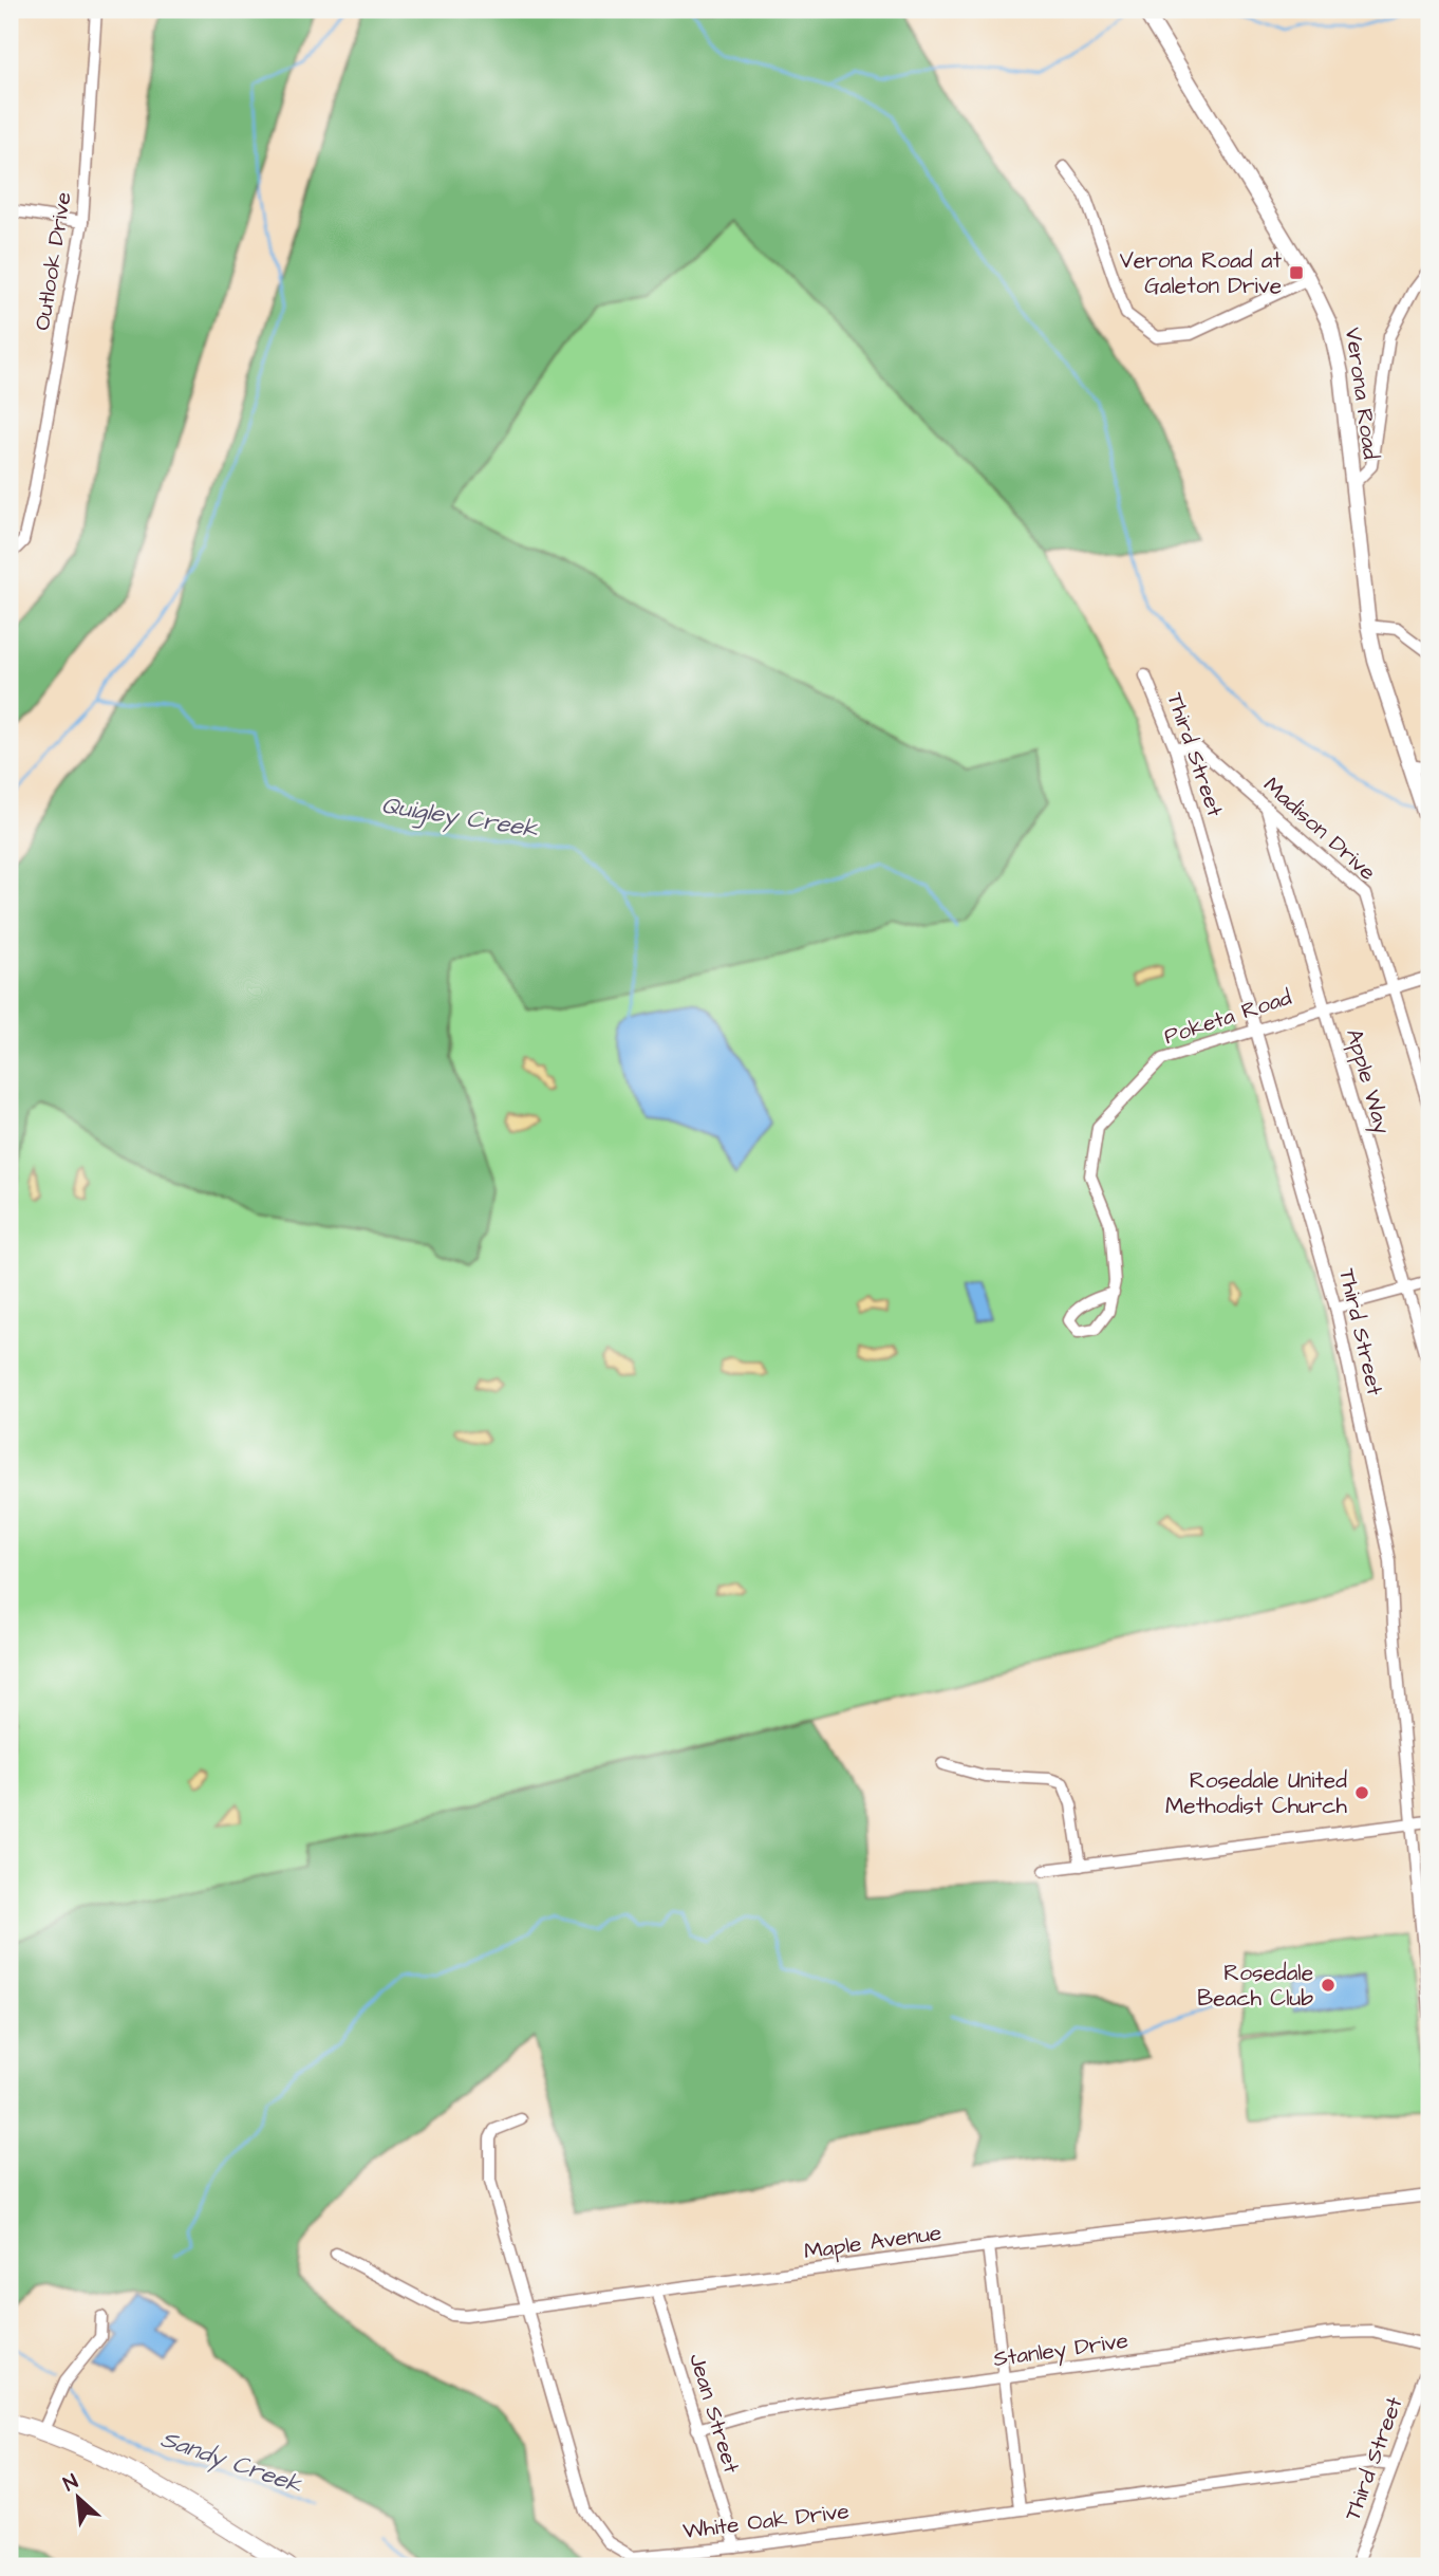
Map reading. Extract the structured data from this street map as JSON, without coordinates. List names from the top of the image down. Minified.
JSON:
{"streets":{"street":["Outlook Drive","Verona Road","Third Street","Madison Drive","Poketa Road","Apple Way","Maple Avenue","Stanley Drive","Jean Street","White Oak Drive"]},"crossings":[["Third Street","Madison Drive"],["Third Street","Poketa Road"],["Third Street","White Oak Drive"],["Madison Drive","Poketa Road"],["Madison Drive","Apple Way"],["Poketa Road","Apple Way"],["Maple Avenue","Jean Street"],["Maple Avenue","White Oak Drive"],["Stanley Drive","Jean Street"],["Jean Street","White Oak Drive"]],"water":["Quigley Creek","Sandy Creek"],"places":{"transit":["Verona Road at Galeton Drive"],"other":["Rosedale United Methodist Church","Rosedale Beach Club"]},"north":"top left"}
